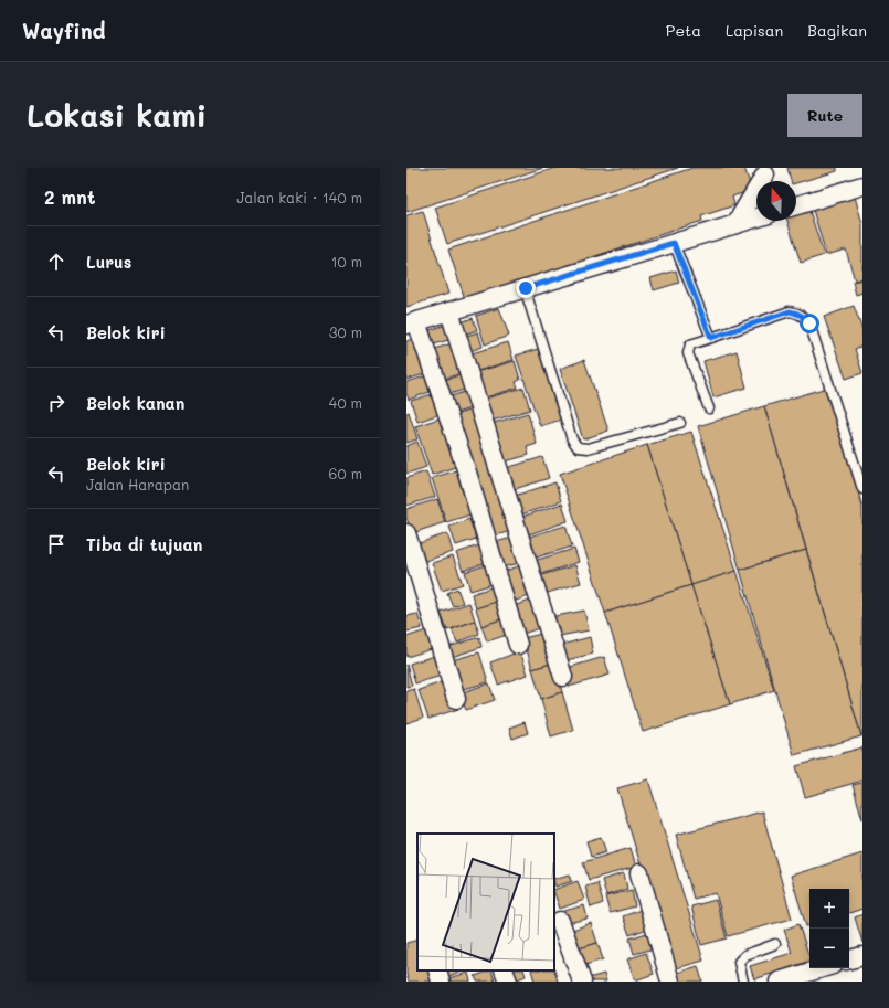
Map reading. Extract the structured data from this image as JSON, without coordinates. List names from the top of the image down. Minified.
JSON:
{"north":"top","page":{"header":"Wayfind","nav":["Peta","Lapisan","Bagikan"],"buttons":"Rute","title":"Lokasi kami","heading":["2 mnt","Jalan kaki · 140 m"],"list":[["Lurus","10 m"],["Belok kiri","30 m"],["Belok kanan","40 m"],["Belok kiri","Jalan Harapan","60 m"],"Tiba di tujuan"],"map_buttons":["+","−"]}}
